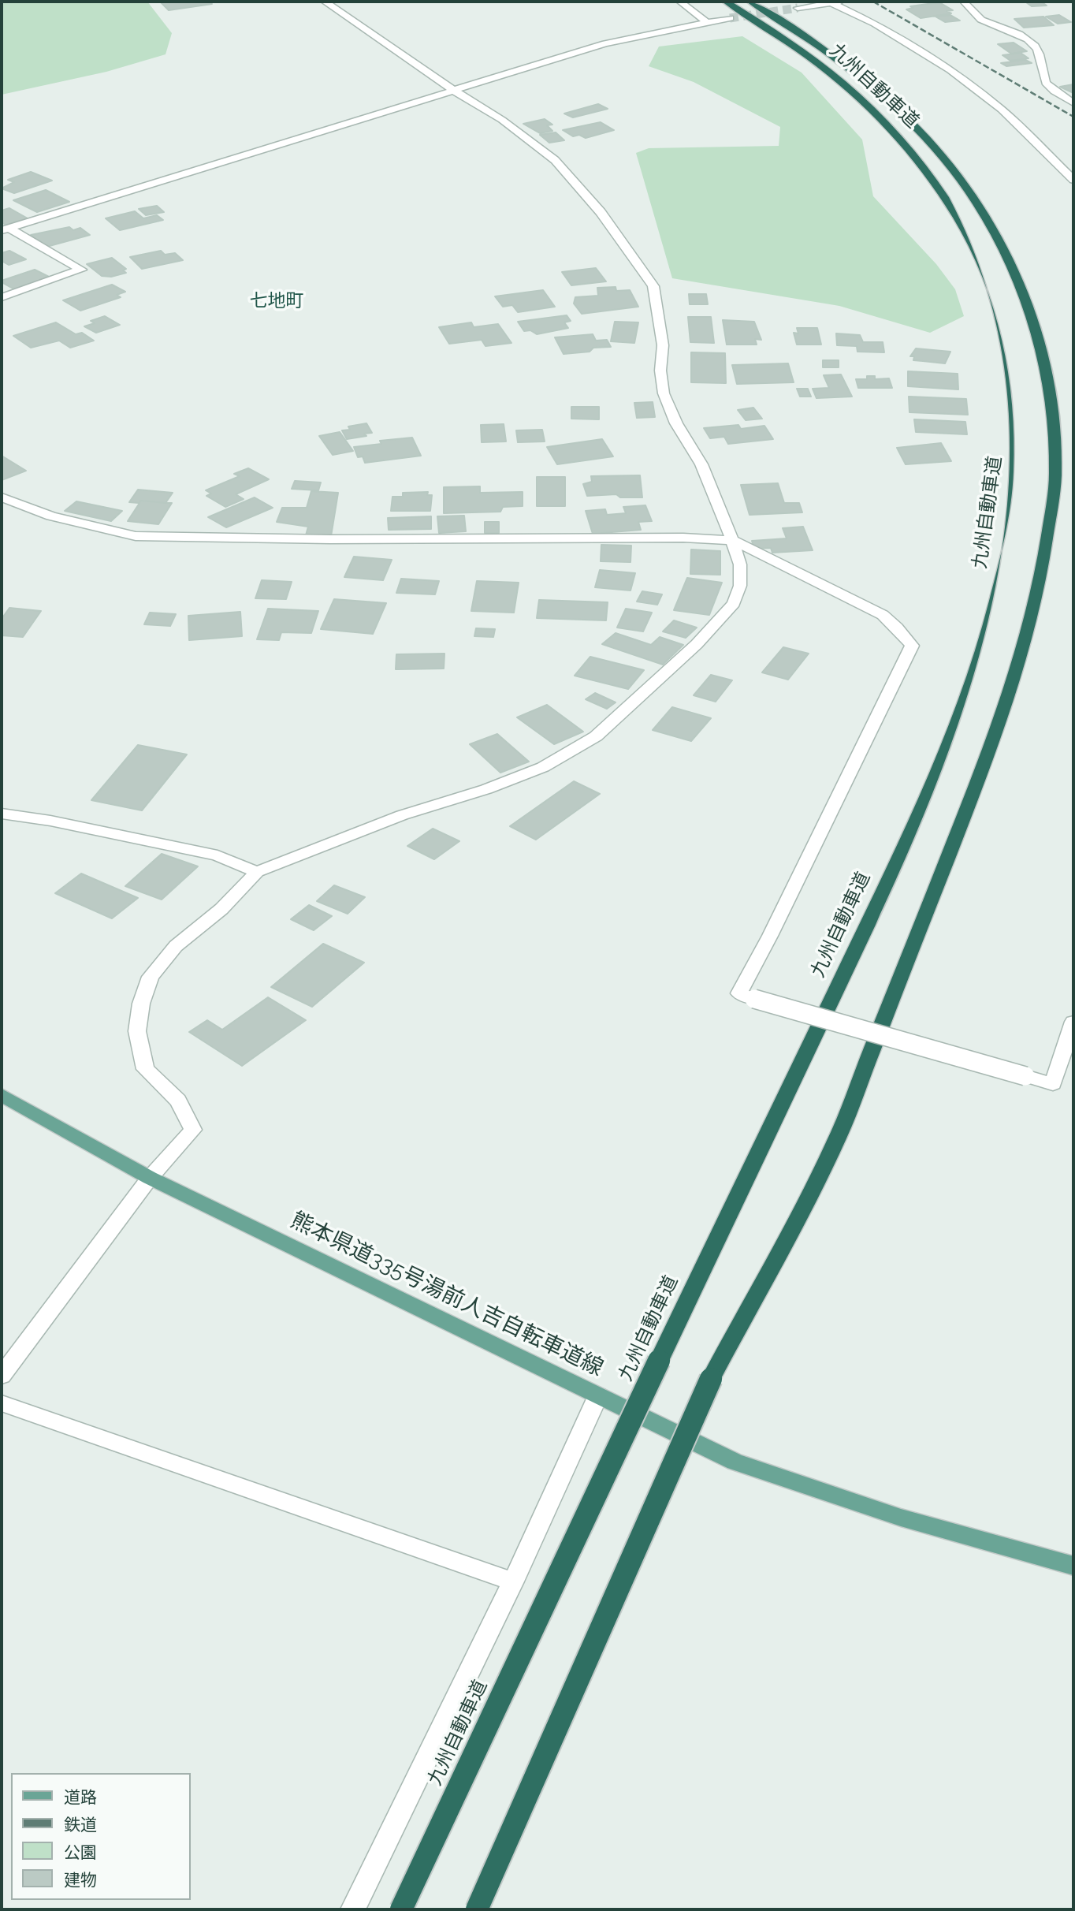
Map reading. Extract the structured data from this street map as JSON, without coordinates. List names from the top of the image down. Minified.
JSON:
{"streets":{"highway":["九州自動車道"],"main road":["熊本県道335号湯前人吉自転車道線"]},"districts":["七地町"],"legend":["道路","鉄道","公園","建物"]}
